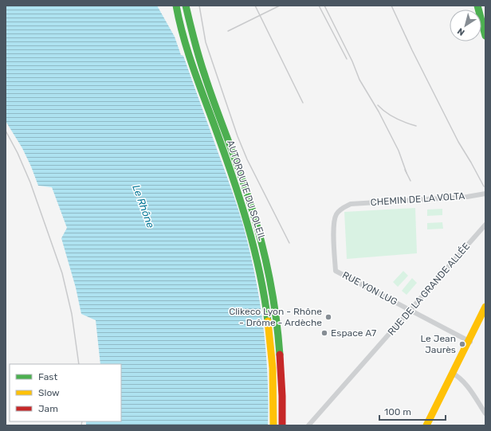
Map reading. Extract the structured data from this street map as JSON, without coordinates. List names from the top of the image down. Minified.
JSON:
{"streets":{"main road":["AUTOROUTE DU SOLEIL"],"street":["CHEMIN DE LA VOLTA","RUE YON LUG","RUE DE LA GRANDE ALLÉE"]},"crossings":[["CHEMIN DE LA VOLTA","RUE YON LUG"],["RUE YON LUG","RUE DE LA GRANDE ALLÉE"]],"water":["Le Rhône"],"places":["Clikeco Lyon - Rhône - Drôme - Ardèche","Espace A7","Le Jean Jaurès"],"legend":["Fast","Slow","Jam"],"scale_bar":"100 m","north":"bottom left"}
